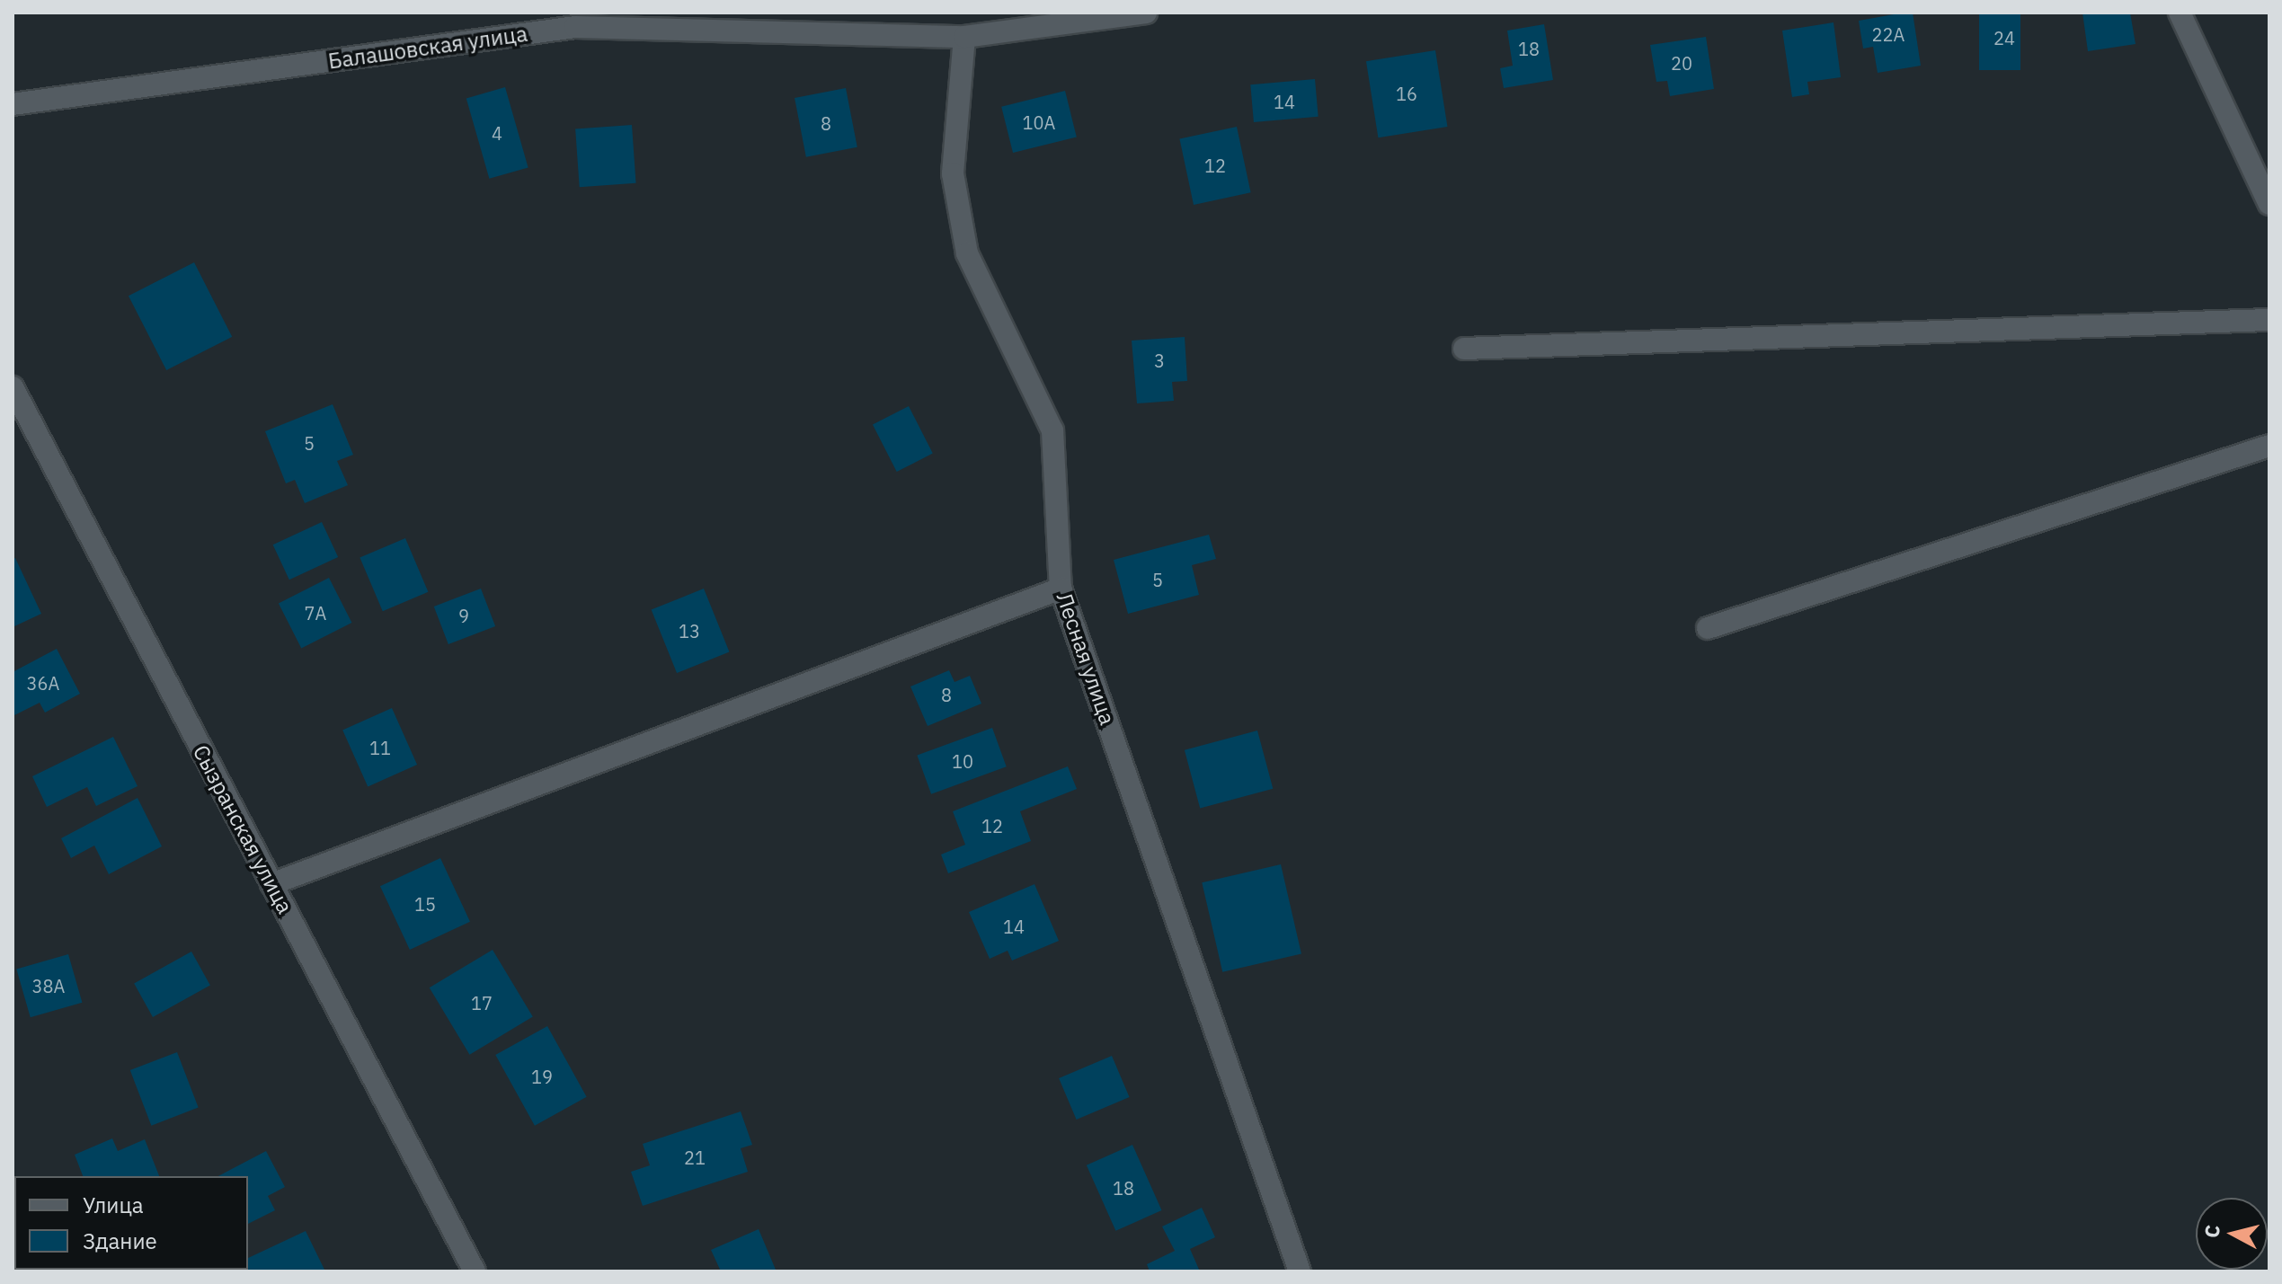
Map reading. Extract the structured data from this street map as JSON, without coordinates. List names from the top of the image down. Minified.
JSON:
{"streets":{"street":["Балашовская улица","Лесная улица","Сызранская улица"]},"crossings":[["Балашовская улица","Лесная улица"]],"house_numbers":["22А","24","18","20","16","14","10А","8","4","12","3","5","5","7А","9","13","36А","8","11","10","12","15","14","38А","17","19","21","18"],"legend":["Улица","Здание"],"north":"left"}
